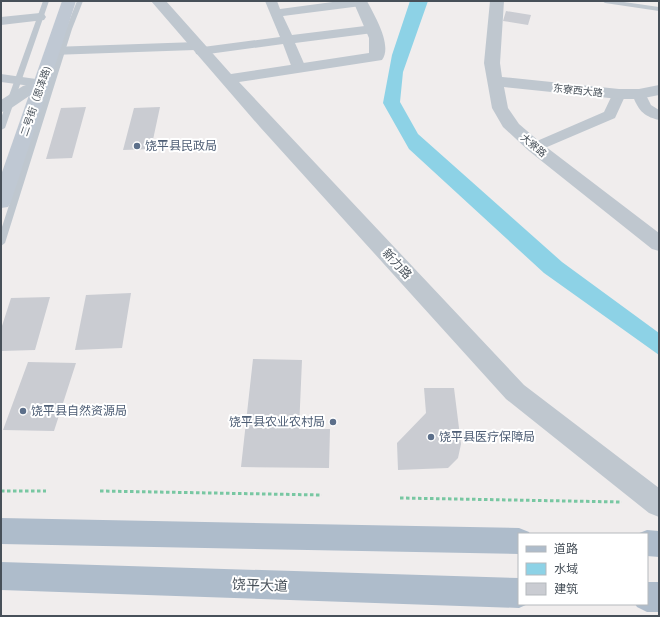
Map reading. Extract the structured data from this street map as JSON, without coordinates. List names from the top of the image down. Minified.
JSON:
{"streets":{"main road":["二号街（恩泽路)","饶平大道"],"street":["东寮西大路","大寮路","新力路"]},"crossings":[["东寮西大路","大寮路"]],"places":["饶平县民政局","饶平县自然资源局","饶平县农业农村局","饶平县医疗保障局"],"legend":["道路","水域","建筑"]}
